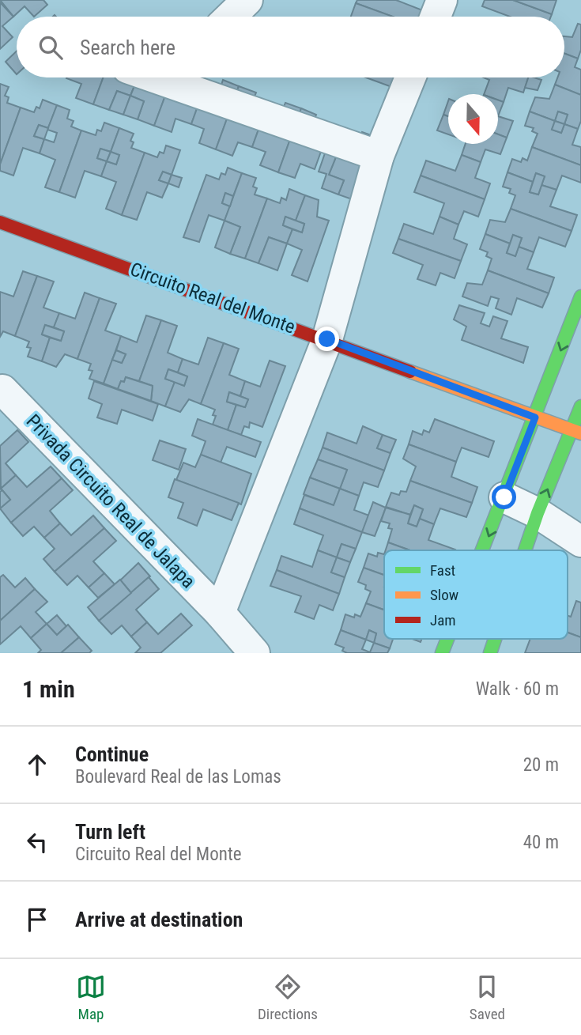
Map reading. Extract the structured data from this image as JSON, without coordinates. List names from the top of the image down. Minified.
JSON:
{"streets":{"street":["Circuito Real del Monte","Privada Circuito Real de Jalapa"]},"legend":["Fast","Slow","Jam"],"north":"bottom","page":{"search":"Search here","heading":["1 min","Walk · 60 m"],"list":[["Continue","Boulevard Real de las Lomas","20 m"],["Turn left","Circuito Real del Monte","40 m"],"Arrive at destination"],"nav":["Map","Directions","Saved"]}}
